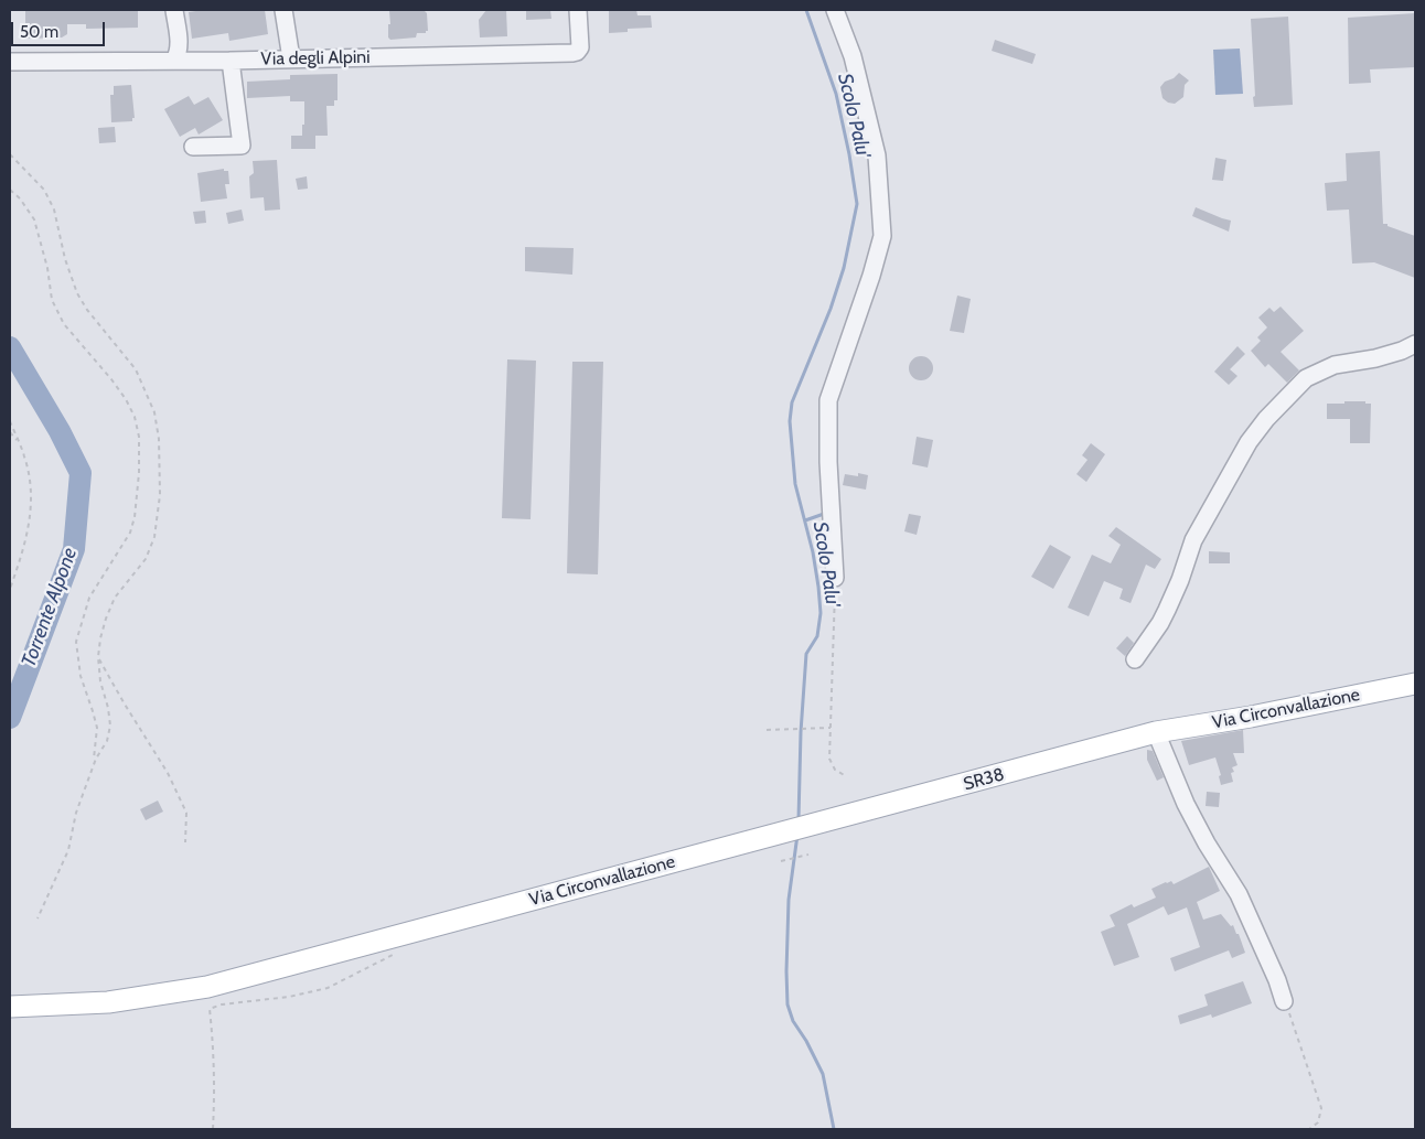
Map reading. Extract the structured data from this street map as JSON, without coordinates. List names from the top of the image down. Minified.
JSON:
{"streets":{"main road":["Via Circonvallazione","SR38"],"street":["Via degli Alpini"]},"crossings":[["Via Circonvallazione","SR38"]],"water":["Scolo Palu'","Torrente Alpone"],"scale_bar":"50 m"}
